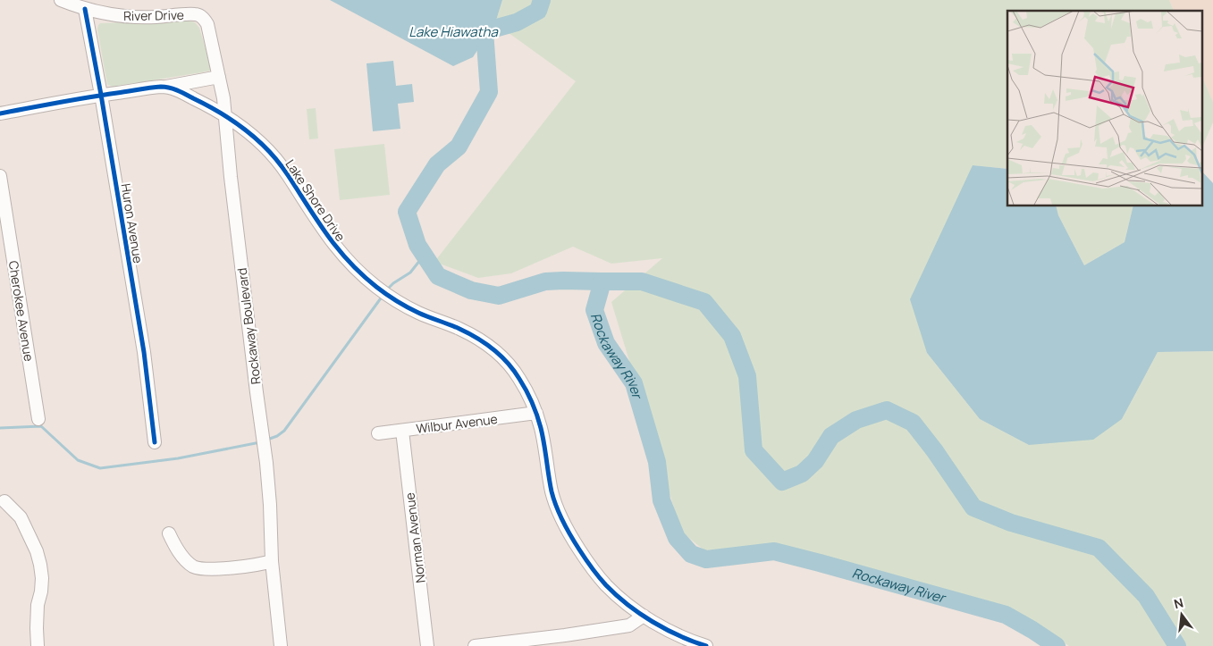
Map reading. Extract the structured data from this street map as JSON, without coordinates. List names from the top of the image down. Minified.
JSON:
{"streets":{"street":["River Drive","Lake Shore Drive","Huron Avenue","Cherokee Avenue","Rockaway Boulevard","Wilbur Avenue","Norman Avenue"]},"crossings":[["River Drive","Huron Avenue"],["River Drive","Rockaway Boulevard"],["Lake Shore Drive","Huron Avenue"],["Lake Shore Drive","Rockaway Boulevard"],["Lake Shore Drive","Wilbur Avenue"],["Wilbur Avenue","Norman Avenue"]],"water":["Lake Hiawatha","Rockaway River"],"north":"top"}
